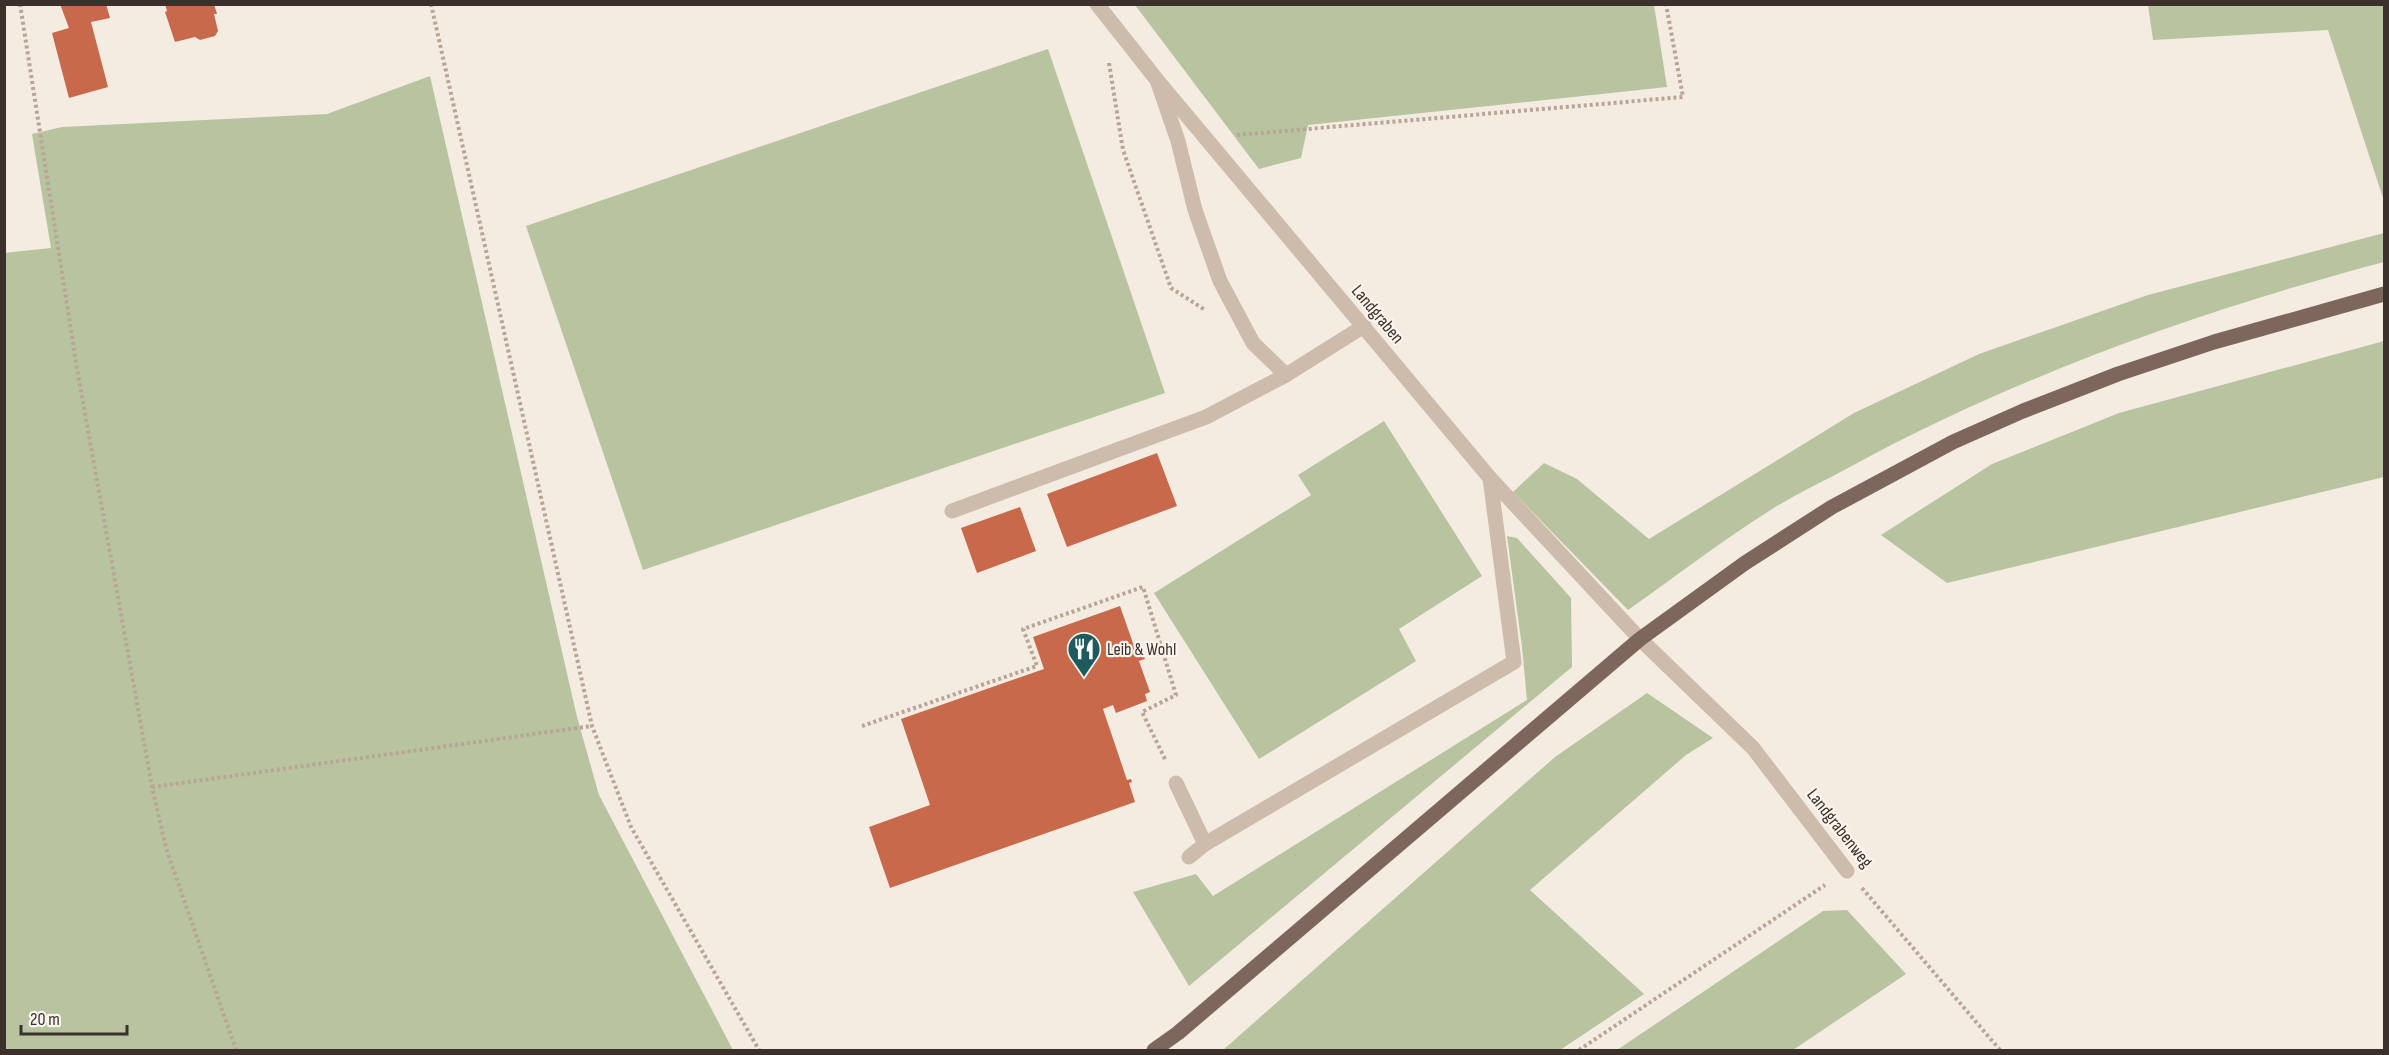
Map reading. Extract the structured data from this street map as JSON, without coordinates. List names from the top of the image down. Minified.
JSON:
{"streets":{"street":["Landgraben","Landgrabenweg"]},"crossings":[["Landgraben","Landgrabenweg"]],"places":{"restaurant":["Leib & Wohl"]},"scale_bar":"20 m"}
